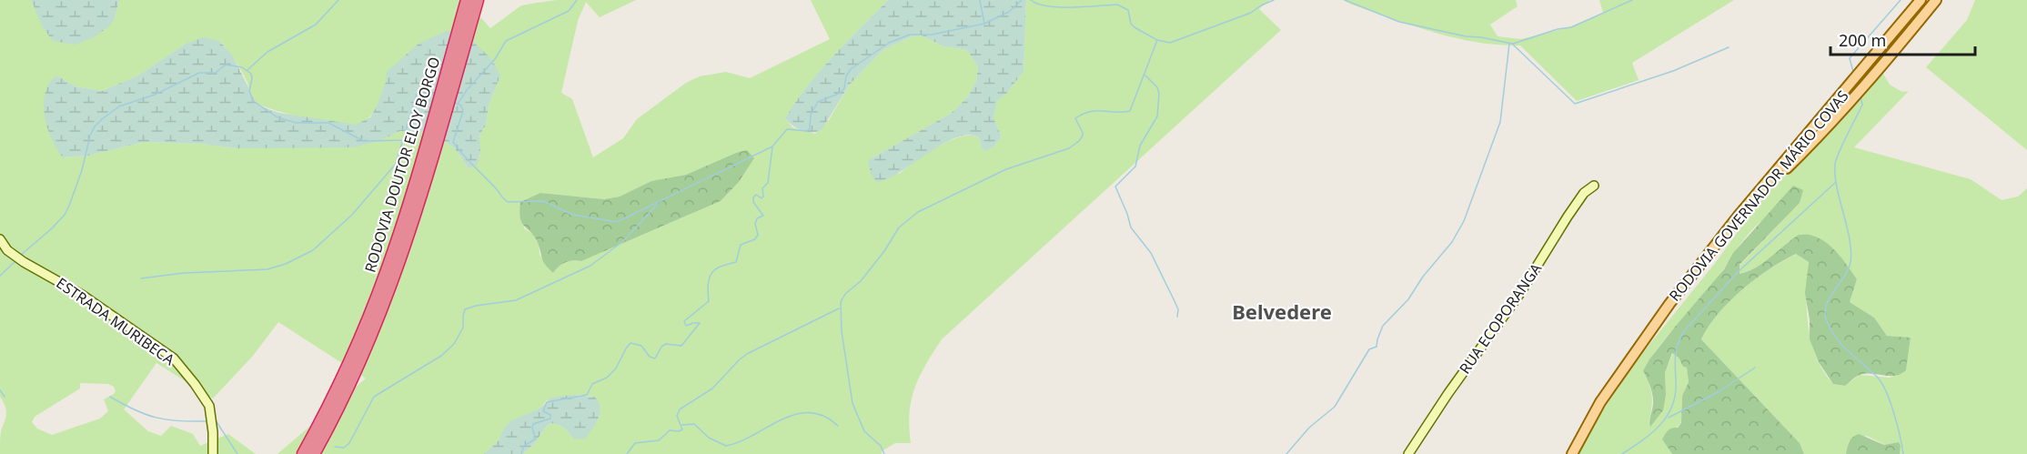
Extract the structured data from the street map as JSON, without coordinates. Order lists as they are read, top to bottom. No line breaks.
{"streets":{"highway":["RODOVIA DOUTOR ELOY BORGO"],"main road":["RODOVIA GOVERNADOR MÁRIO COVAS"],"street":["RUA ECOPORANGA","ESTRADA MURIBECA"]},"districts":["Belvedere"],"scale_bar":"200 m"}
